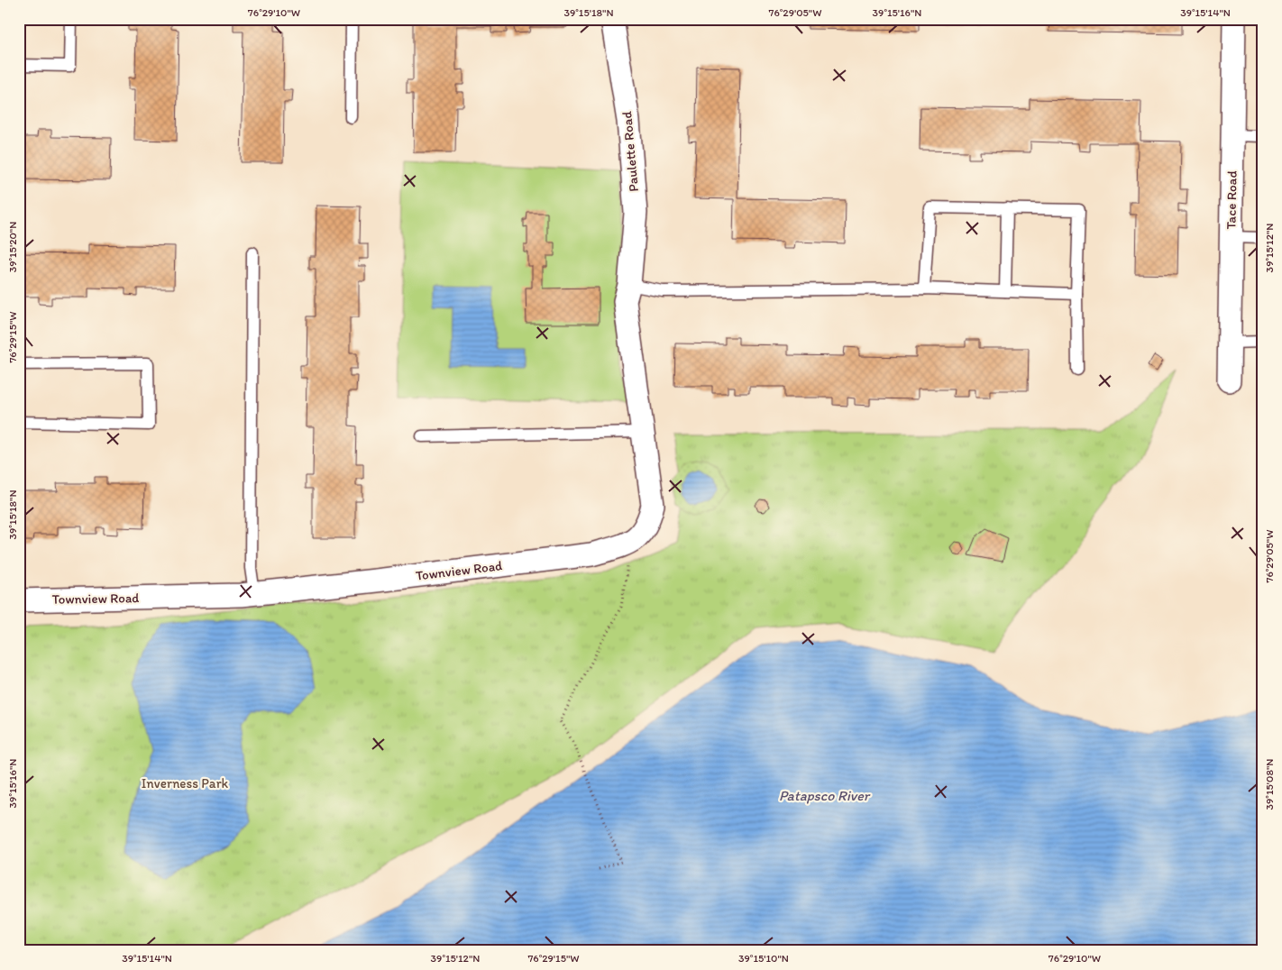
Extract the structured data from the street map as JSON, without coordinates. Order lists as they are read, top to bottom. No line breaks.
{"streets":{"street":["Paulette Road","Tace Road","Townview Road"]},"crossings":[["Paulette Road","Townview Road"]],"water":["Patapsco River"],"parks":["Inverness Park"],"coordinates":["76°29'10\"W","39°15'18\"N","76°29'05\"W","39°15'16\"N","39°15'14\"N","39°15'20\"N","39°15'12\"N","76°29'15\"W","39°15'08\"N","39°15'10\"N"]}
